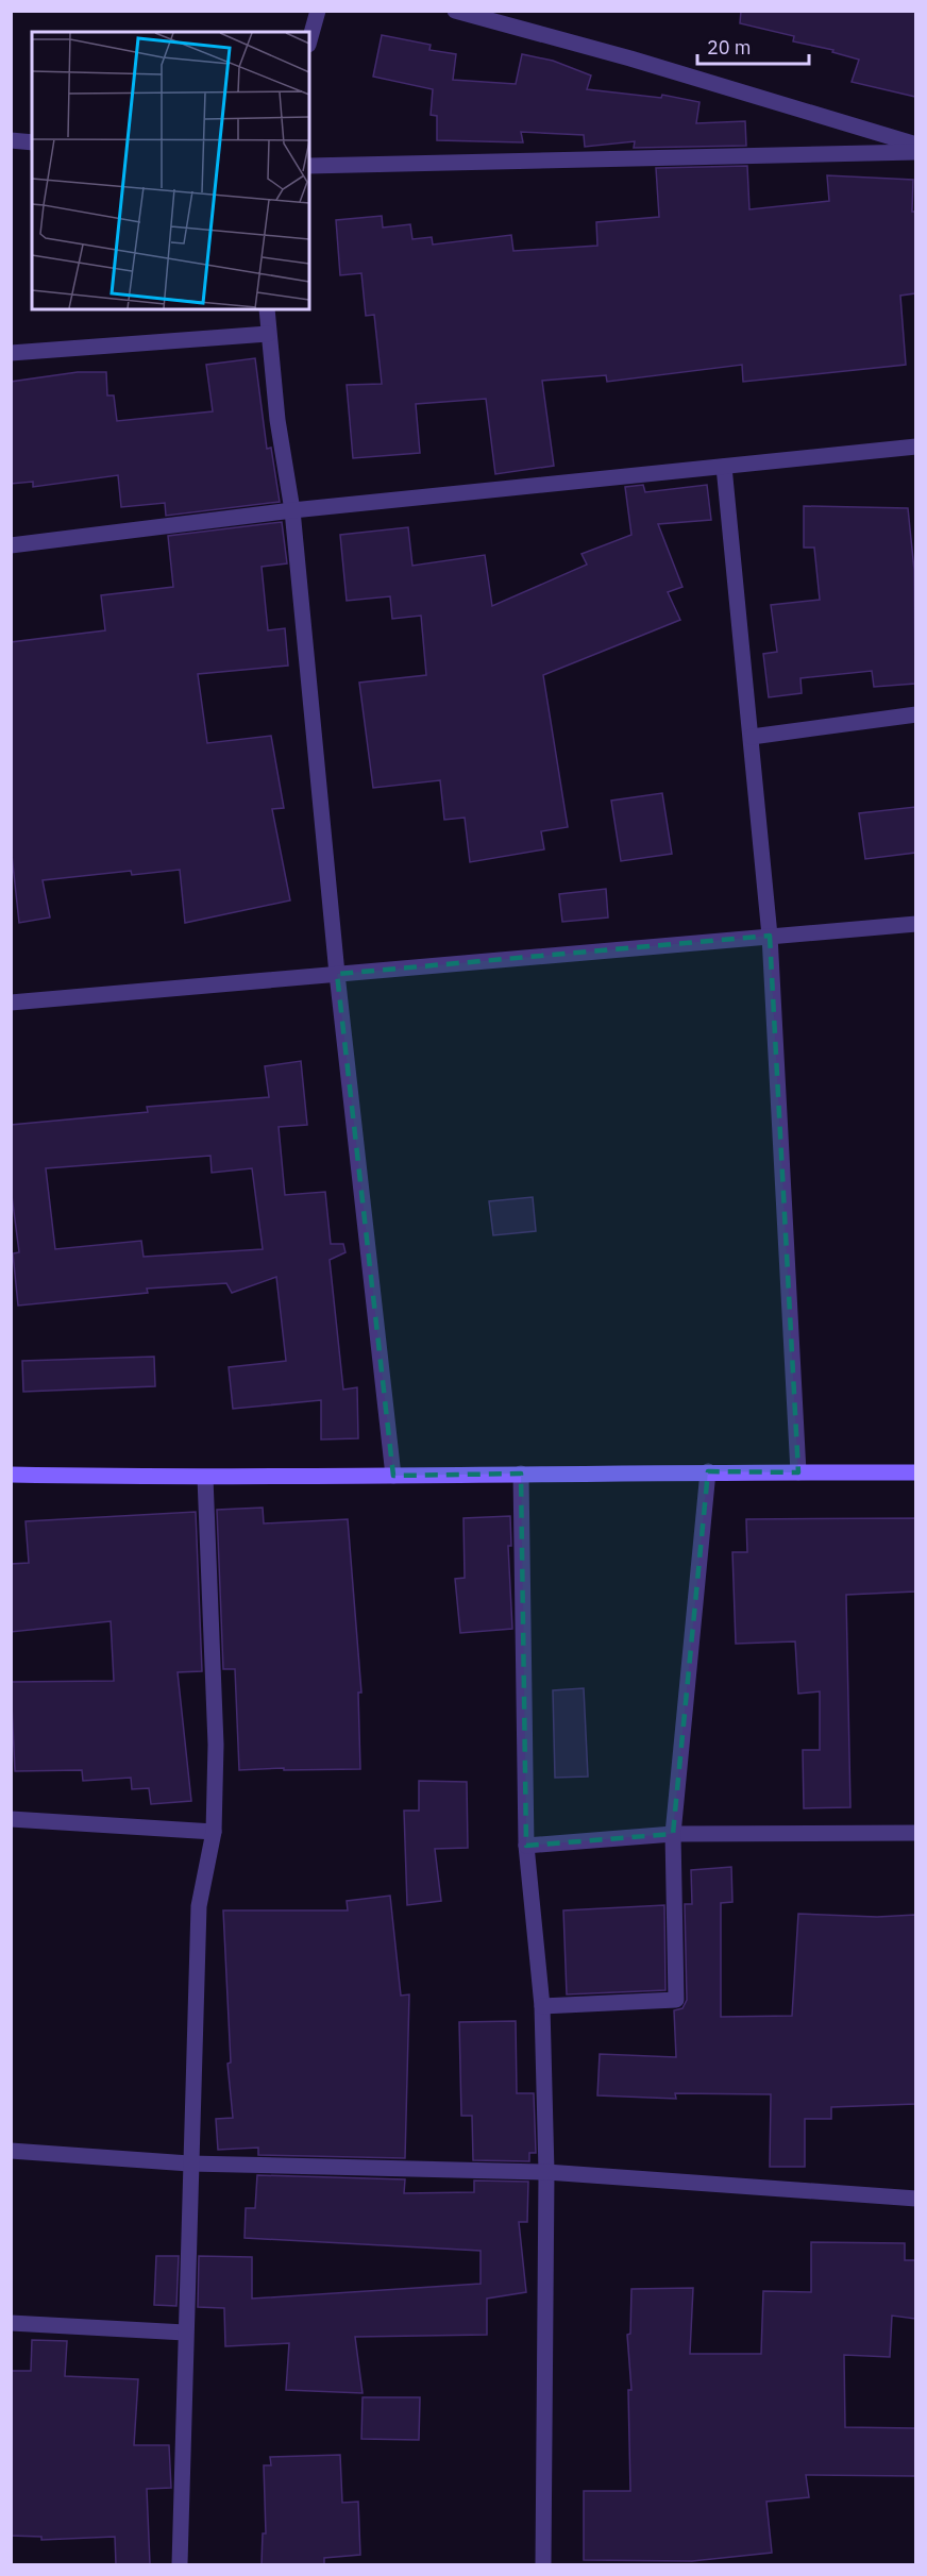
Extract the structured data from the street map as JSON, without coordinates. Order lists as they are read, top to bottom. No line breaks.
{"scale_bar":"20 m"}
